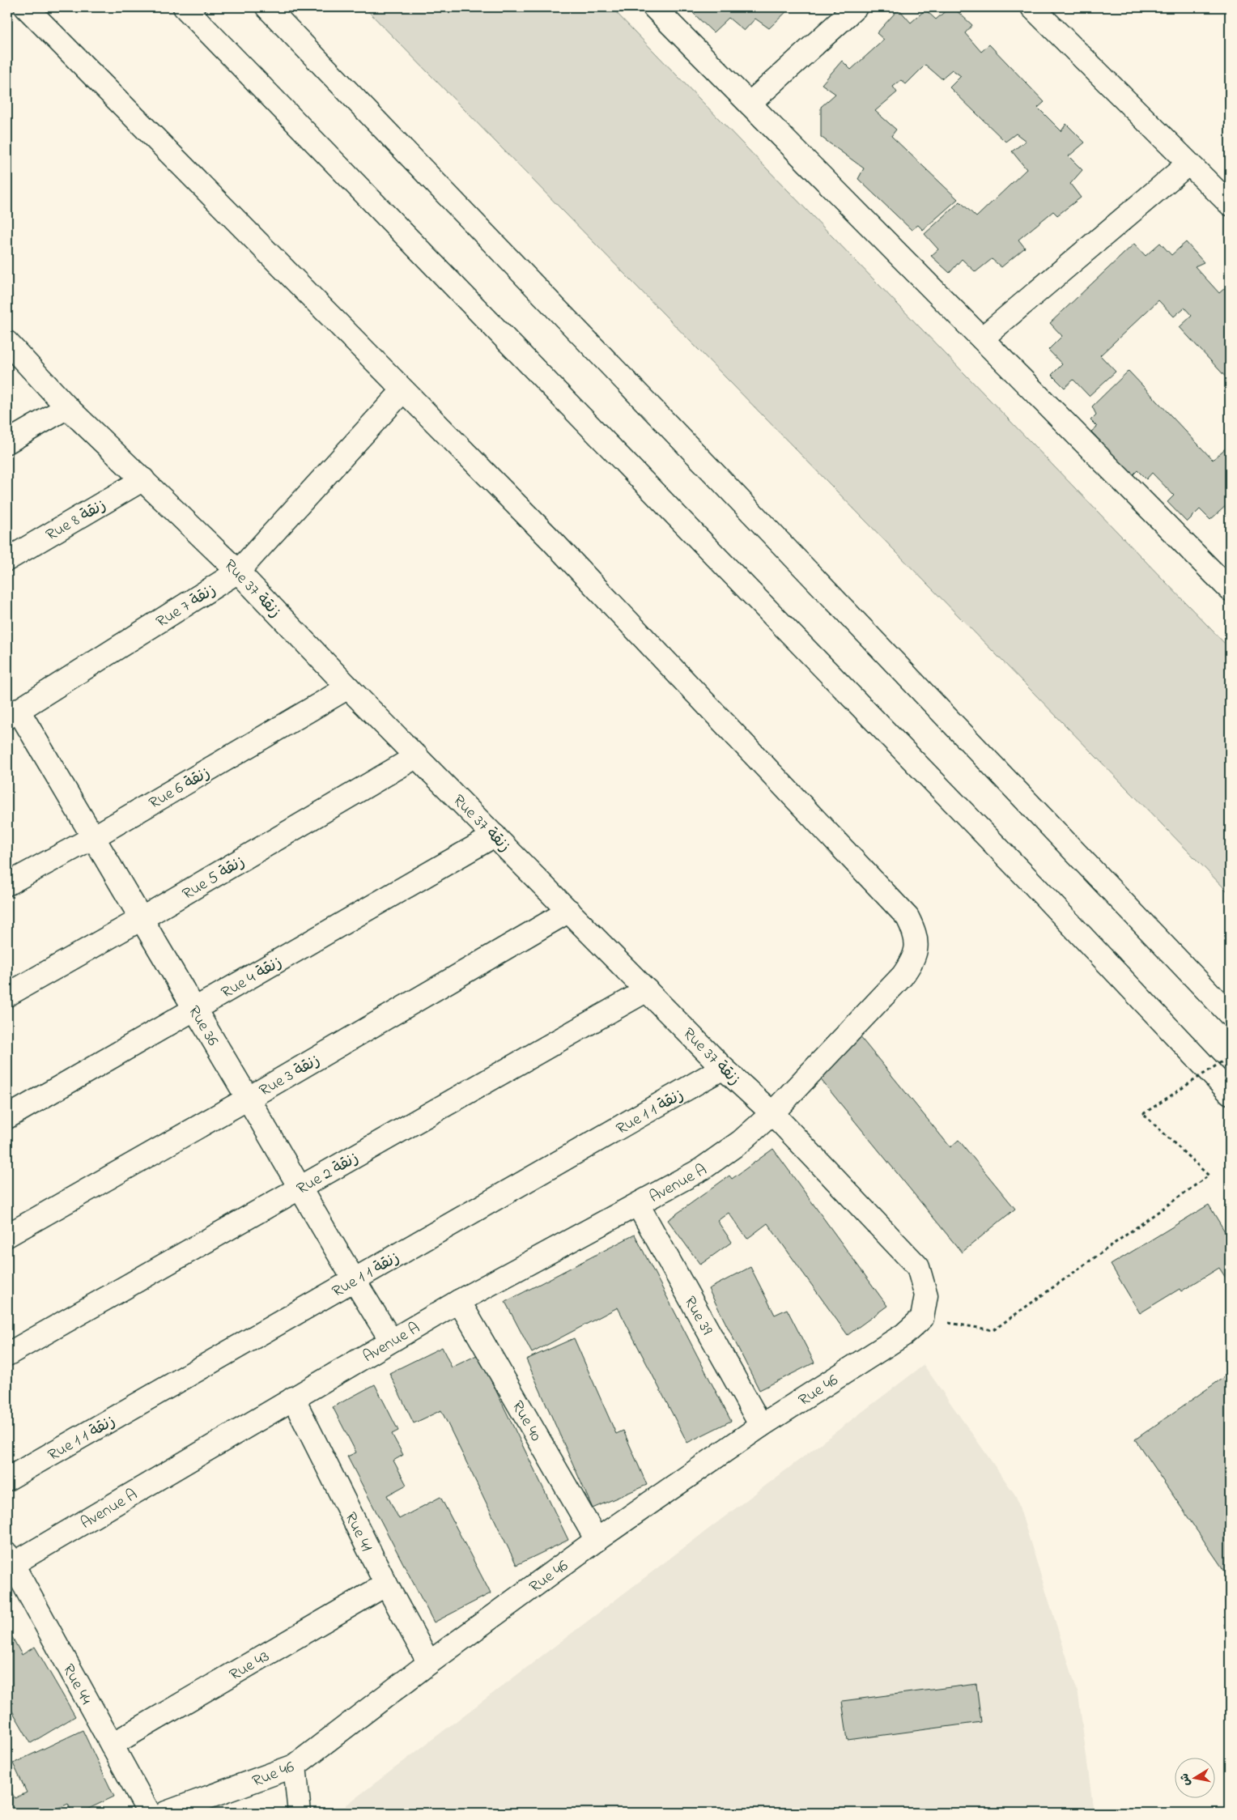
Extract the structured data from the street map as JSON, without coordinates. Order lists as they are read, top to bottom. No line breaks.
{"streets":{"main road":["Rue 8 زنقة","Rue 37 زنقة","Rue 7 زنقة","Rue 6 زنقة","Rue 5 زنقة","Rue 4 زنقة","Rue 36","Rue 3 زنقة","Rue 1 زنقة 1","Rue 2 زنقة","Avenue A","Rue 39","Rue 46","Rue 40","Rue 41","Rue 43","Rue 44"]},"crossings":[["Rue 8 زنقة","Rue 37 زنقة"],["Rue 37 زنقة","Rue 7 زنقة"],["Rue 37 زنقة","Rue 6 زنقة"],["Rue 37 زنقة","Rue 5 زنقة"],["Rue 37 زنقة","Rue 4 زنقة"],["Rue 37 زنقة","Rue 3 زنقة"],["Rue 37 زنقة","Rue 1 زنقة 1"],["Rue 37 زنقة","Rue 2 زنقة"],["Rue 37 زنقة","Avenue A"],["Rue 37 زنقة","Rue 46"],["Rue 7 زنقة","Rue 36"],["Rue 7 زنقة","Avenue A"],["Rue 6 زنقة","Rue 36"],["Rue 5 زنقة","Rue 36"],["Rue 4 زنقة","Rue 36"],["Rue 36","Rue 3 زنقة"],["Rue 36","Rue 1 زنقة 1"],["Rue 36","Rue 2 زنقة"],["Rue 36","Avenue A"],["Avenue A","Rue 39"],["Avenue A","Rue 40"],["Avenue A","Rue 41"],["Avenue A","Rue 44"],["Rue 39","Rue 46"],["Rue 46","Rue 40"],["Rue 46","Rue 41"],["Rue 41","Rue 43"],["Rue 43","Rue 44"]],"north":"left"}
